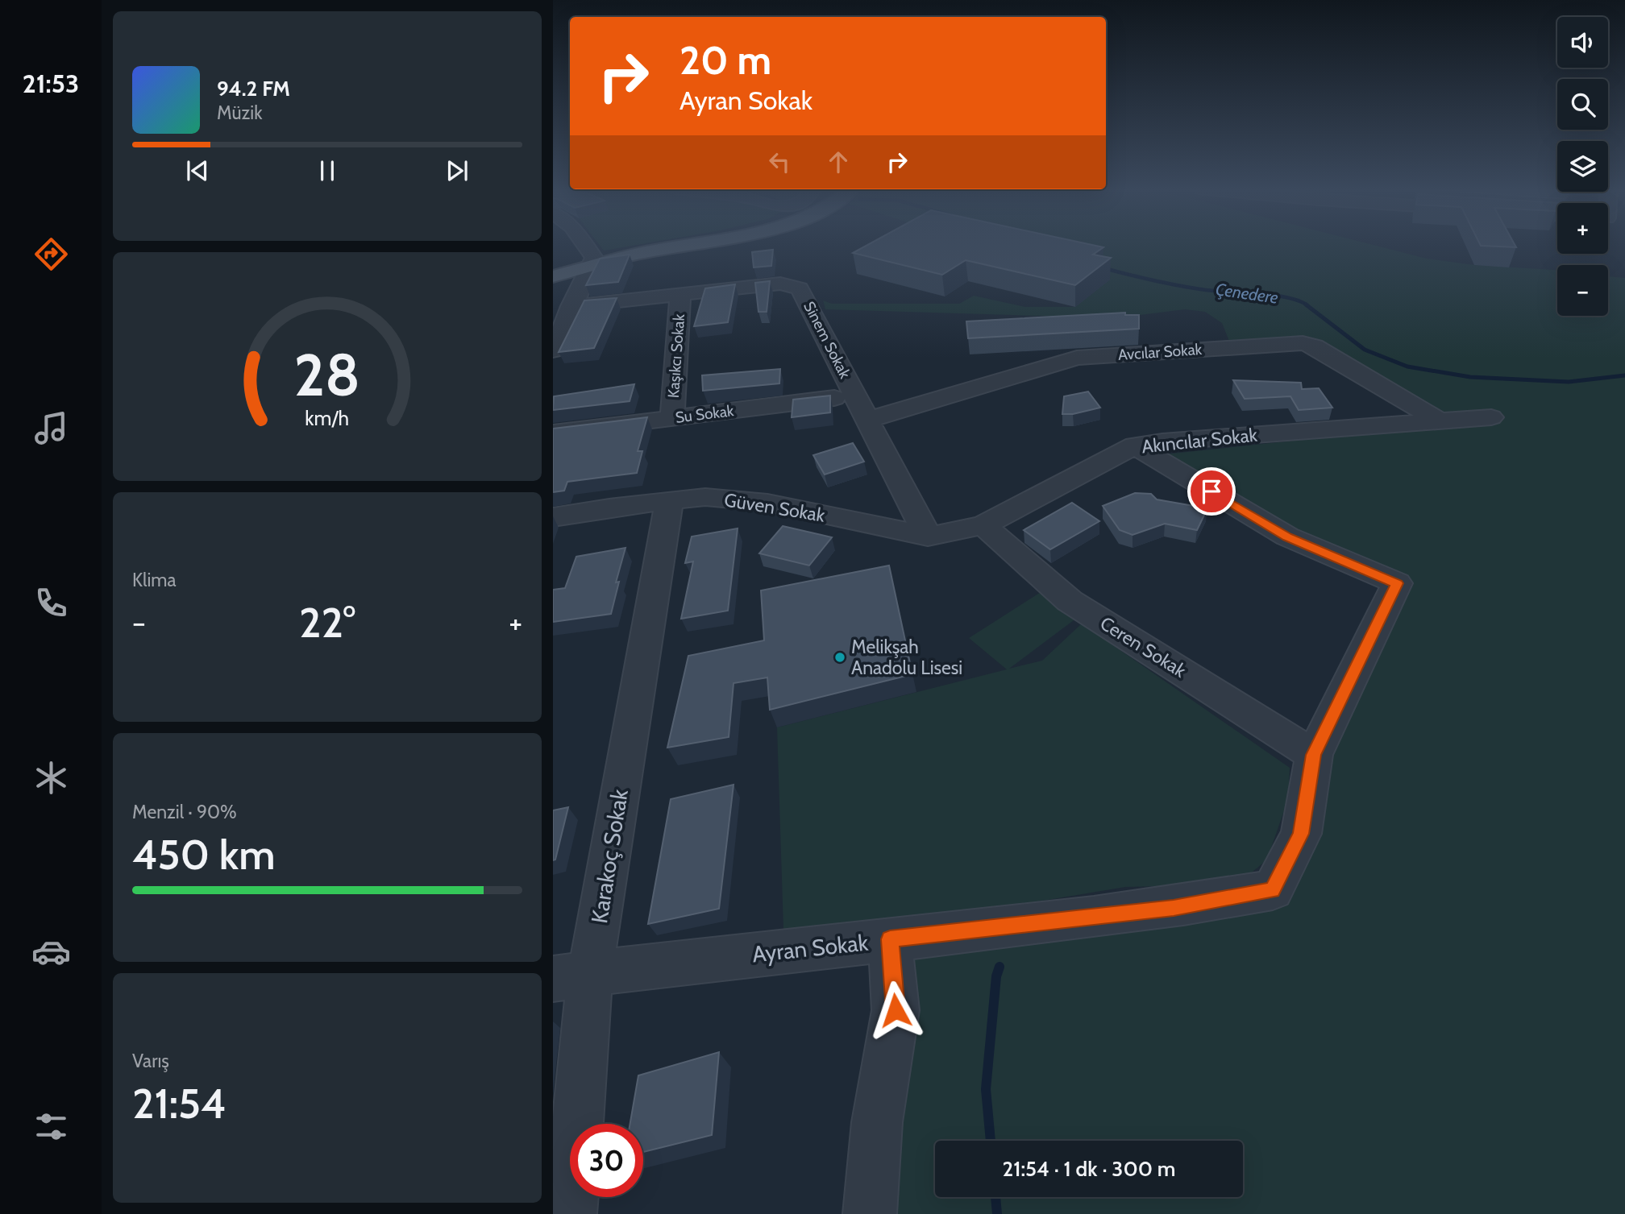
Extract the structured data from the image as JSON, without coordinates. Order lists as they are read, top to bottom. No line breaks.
{"streets":{"street":["Sinem Sokak","Avcılar Sokak","Kaşıkcı Sokak","Su Sokak","Akıncılar Sokak","Güven Sokak","Ceren Sokak","Karakoç Sokak","Ayran Sokak"]},"crossings":[["Sinem Sokak","Avcılar Sokak"],["Sinem Sokak","Kaşıkcı Sokak"],["Sinem Sokak","Su Sokak"],["Sinem Sokak","Akıncılar Sokak"],["Sinem Sokak","Güven Sokak"],["Avcılar Sokak","Akıncılar Sokak"],["Kaşıkcı Sokak","Su Sokak"],["Akıncılar Sokak","Güven Sokak"],["Akıncılar Sokak","Ceren Sokak"],["Akıncılar Sokak","Ayran Sokak"],["Güven Sokak","Karakoç Sokak"],["Ceren Sokak","Ayran Sokak"],["Karakoç Sokak","Ayran Sokak"]],"water":["Çenedere"],"places":["Melikşah Anadolu Lisesi"],"page":{"tabs":"21:53","map_buttons":["+","−"],"turn":["20 m","Ayran Sokak"],"song":["94.2 FM","Müzik"],"tile":["Klima",["Menzil · 90%","450 km"],["Varış","21:54"]],"heat":["−","22°","+"],"limit":"30","trip":"21:54 · 1 dk · 300 m","gauge":["28","km/h"]}}
